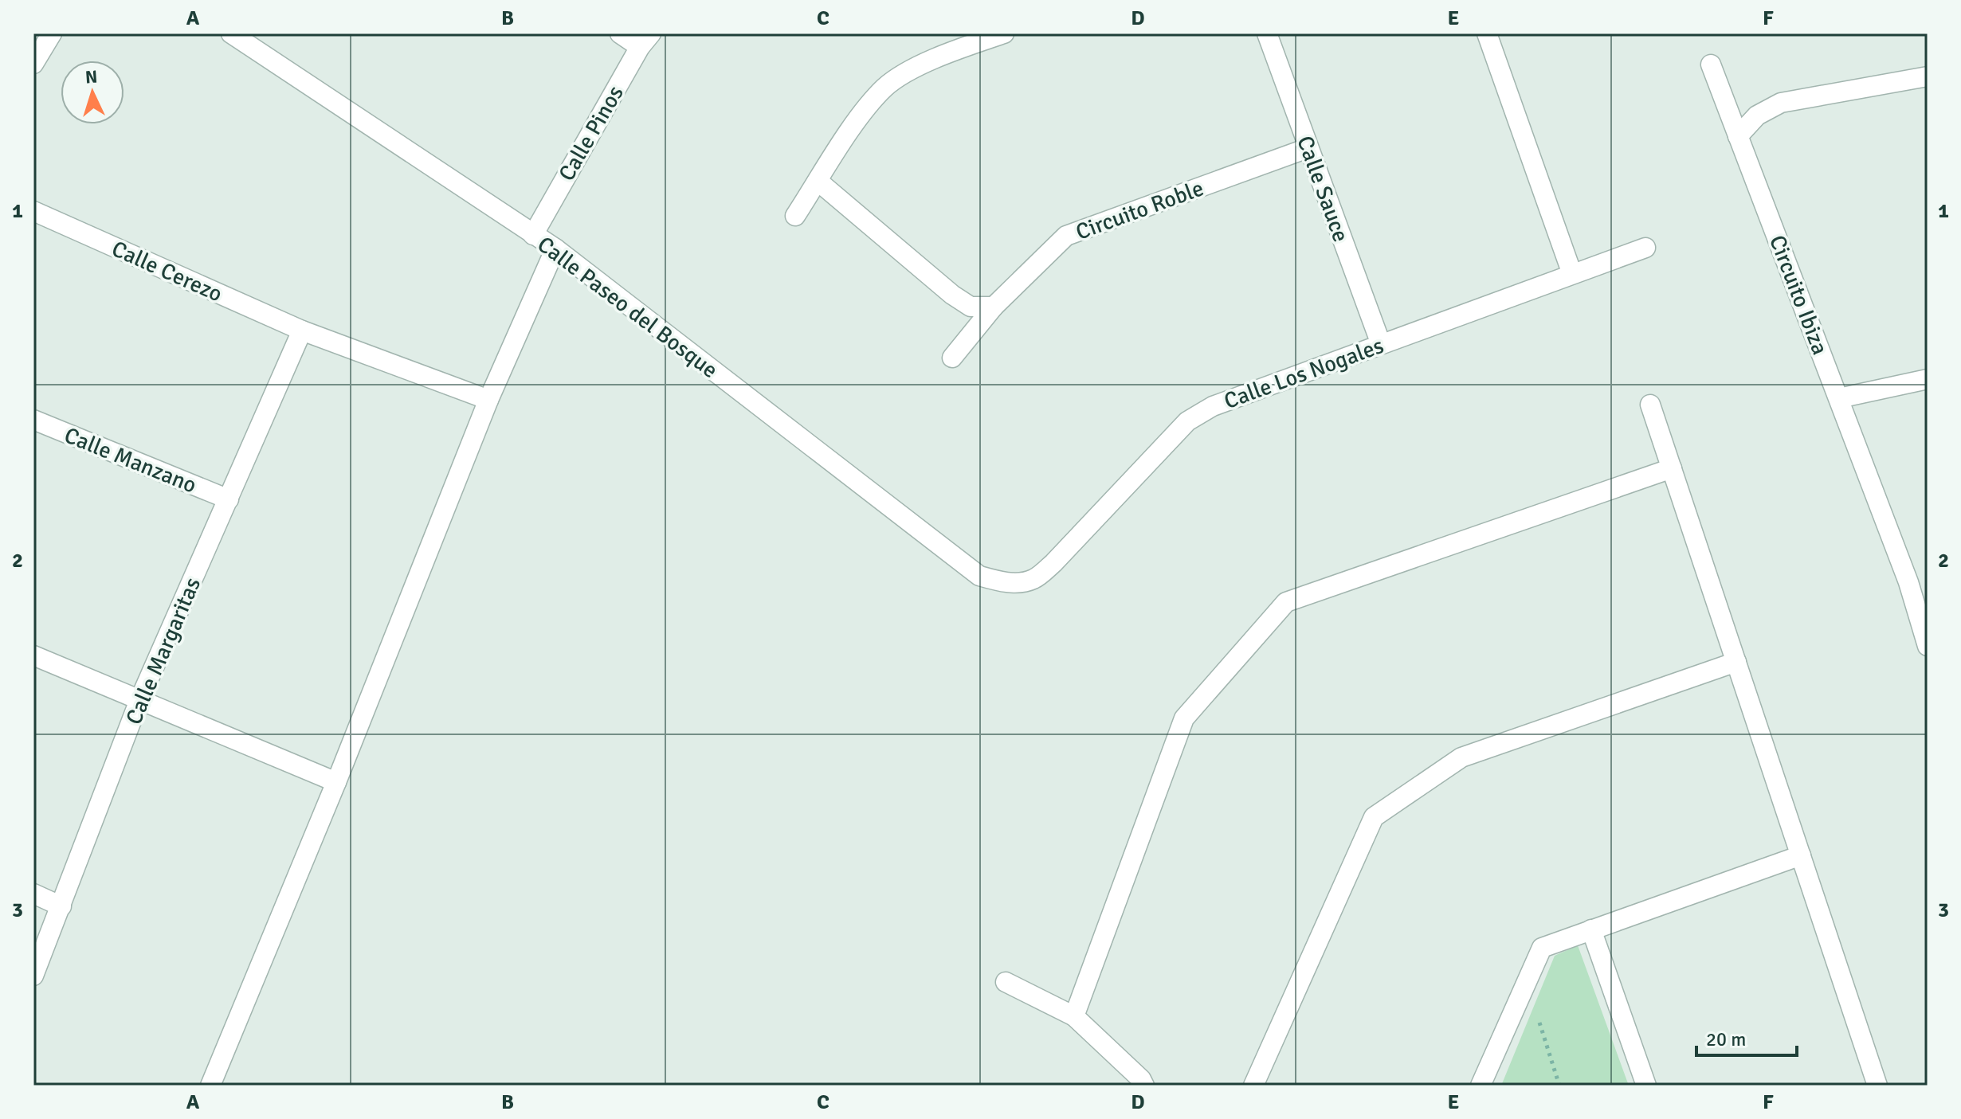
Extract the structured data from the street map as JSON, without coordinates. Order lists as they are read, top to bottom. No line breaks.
{"streets":{"street":["Calle Pinos","Calle Sauce","Circuito Roble","Calle Cerezo","Circuito Ibiza","Calle Paseo del Bosque","Calle Los Nogales","Calle Manzano","Calle Margaritas"]},"crossings":[["Calle Pinos","Calle Paseo del Bosque"],["Calle Sauce","Circuito Roble"],["Calle Sauce","Calle Los Nogales"],["Calle Cerezo","Calle Margaritas"],["Calle Paseo del Bosque","Calle Los Nogales"],["Calle Manzano","Calle Margaritas"]],"scale_bar":"20 m","north":"top","grid":{"columns":["A","B","C","D","E","F"],"rows":["1","2","3"]}}
